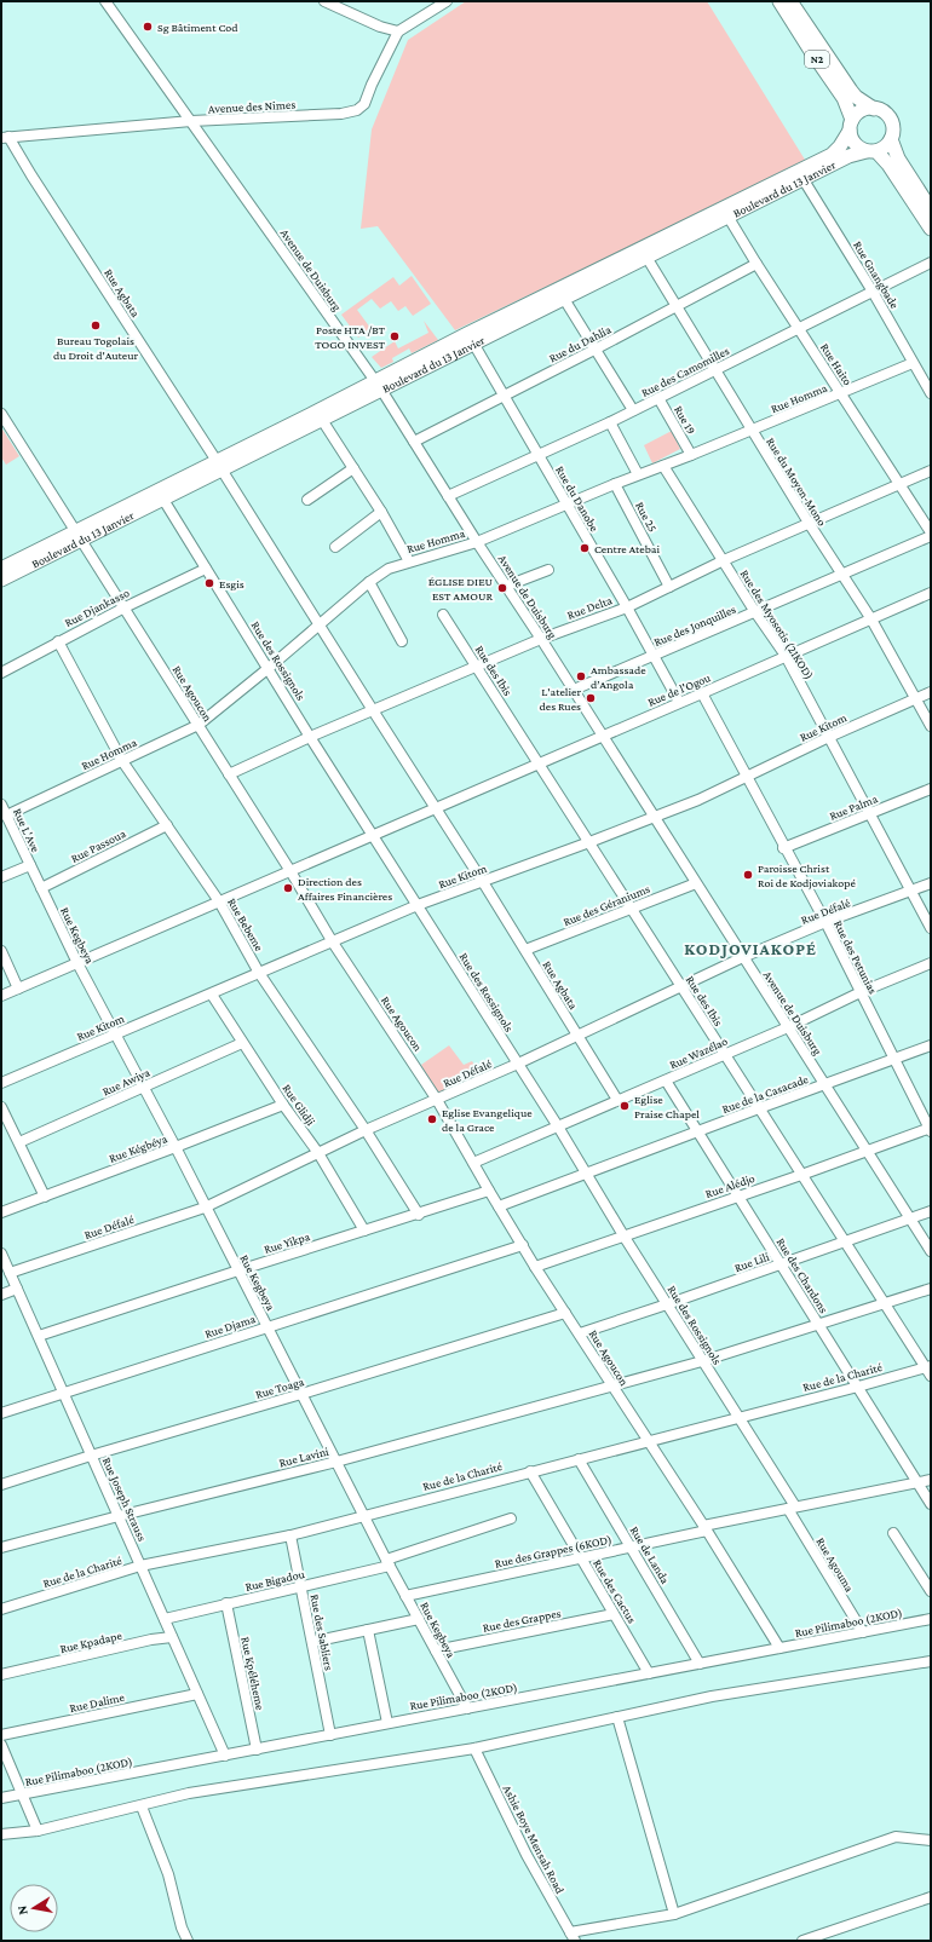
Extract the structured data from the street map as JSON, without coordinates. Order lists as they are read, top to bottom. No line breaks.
{"streets":{"highway":["N2","Boulevard du 13 Janvier"],"street":["Avenue des Nimes","Avenue de Duisburg","Rue Gnangbade","Rue Agbata","Rue du Dahlia","Rue Haito","Rue des Camomilles","Rue Homma","Rue 19","Rue du Moyen-Mono","Rue du Danobe","Rue 25","Rue Djankasso","Rue Delta","Rue des Myosotis (21KOD)","Rue des Jonquilles","Rue des Rossignols","Rue des Ibis","Rue de l'Ogou","Rue Agoucon","Rue Kitom","Rue Palma","Rue L'Ave","Rue Passoua","Rue des Géraniums","Rue Défalé","Rue Bebeme","Rue Kegbeya","Rue des Petunias","Rue Wazélao","Rue Awiya","Rue de la Casacade","Rue Glidji","Rue Kégbéya","Rue Alédjo","Rue Yikpa","Rue Lili","Rue des Chardons","Rue Djama","Rue de la Charité","Rue Toaga","Rue Lavini","Rue Joseph Strauss","Rue des Grappes (6KOD)","Rue de Landa","Rue Agouma","Rue Bigadou","Rue des Cactus","Rue des Grappes","Rue Pilimaboo (2KOD)","Rue des Sabliers","Rue Kpadape","Rue Kpéléheme","Rue Dalime","Ashie Boye Mensah Road"]},"crossings":[["N2","Boulevard du 13 Janvier"],["Avenue des Nimes","Avenue de Duisburg"],["Avenue des Nimes","Rue Agbata"],["Boulevard du 13 Janvier","Avenue de Duisburg"],["Boulevard du 13 Janvier","Rue Gnangbade"],["Boulevard du 13 Janvier","Rue Agbata"],["Boulevard du 13 Janvier","Rue Haito"],["Boulevard du 13 Janvier","Rue du Moyen-Mono"],["Boulevard du 13 Janvier","Rue du Danobe"],["Boulevard du 13 Janvier","Rue des Rossignols"],["Boulevard du 13 Janvier","Rue Agoucon"],["Avenue de Duisburg","Rue du Dahlia"],["Avenue de Duisburg","Rue des Camomilles"],["Avenue de Duisburg","Rue Homma"],["Avenue de Duisburg","Rue Delta"],["Avenue de Duisburg","Rue des Jonquilles"],["Avenue de Duisburg","Rue de l'Ogou"],["Avenue de Duisburg","Rue Kitom"],["Avenue de Duisburg","Rue des Géraniums"],["Avenue de Duisburg","Rue Défalé"],["Avenue de Duisburg","Rue Wazélao"],["Avenue de Duisburg","Rue de la Casacade"],["Avenue de Duisburg","Rue Alédjo"],["Avenue de Duisburg","Rue Lili"],["Rue Gnangbade","Rue des Camomilles"],["Rue Gnangbade","Rue Homma"],["Rue Agbata","Rue Homma"],["Rue Agbata","Rue Delta"],["Rue Agbata","Rue de l'Ogou"],["Rue Agbata","Rue Kitom"],["Rue Agbata","Rue des Géraniums"],["Rue Agbata","Rue Défalé"],["Rue Agbata","Rue Wazélao"],["Rue du Dahlia","Rue Haito"],["Rue du Dahlia","Rue du Moyen-Mono"],["Rue du Dahlia","Rue du Danobe"],["Rue Haito","Rue des Camomilles"],["Rue Haito","Rue Homma"],["Rue Haito","Rue Delta"],["Rue Haito","Rue des Jonquilles"],["Rue des Camomilles","Rue 19"],["Rue des Camomilles","Rue du Moyen-Mono"],["Rue des Camomilles","Rue du Danobe"],["Rue Homma","Rue 19"],["Rue Homma","Rue du Moyen-Mono"],["Rue Homma","Rue du Danobe"],["Rue Homma","Rue 25"],["Rue Homma","Rue des Myosotis (21KOD)"],["Rue Homma","Rue des Rossignols"],["Rue Homma","Rue Agoucon"],["Rue Homma","Rue L'Ave"],["Rue Homma","Rue Bebeme"],["Rue du Moyen-Mono","Rue Delta"],["Rue du Moyen-Mono","Rue des Jonquilles"],["Rue du Moyen-Mono","Rue de l'Ogou"],["Rue du Moyen-Mono","Rue Kitom"],["Rue du Danobe","Rue Delta"],["Rue du Danobe","Rue des Jonquilles"],["Rue du Danobe","Rue de l'Ogou"],["Rue 25","Rue Delta"],["Rue Djankasso","Rue des Rossignols"],["Rue Djankasso","Rue Agoucon"],["Rue Djankasso","Rue Bebeme"],["Rue Delta","Rue des Myosotis (21KOD)"],["Rue Delta","Rue des Rossignols"],["Rue Delta","Rue des Ibis"],["Rue Delta","Rue Agoucon"],["Rue des Myosotis (21KOD)","Rue des Jonquilles"],["Rue des Myosotis (21KOD)","Rue de l'Ogou"],["Rue des Myosotis (21KOD)","Rue Kitom"],["Rue des Myosotis (21KOD)","Rue Palma"],["Rue des Myosotis (21KOD)","Rue Défalé"],["Rue des Rossignols","Rue Kitom"],["Rue des Rossignols","Rue Défalé"],["Rue des Rossignols","Rue Wazélao"],["Rue des Rossignols","Rue de la Casacade"],["Rue des Rossignols","Rue Alédjo"],["Rue des Rossignols","Rue Lili"],["Rue des Rossignols","Rue de la Charité"],["Rue des Rossignols","Rue Lavini"],["Rue des Rossignols","Rue des Grappes (6KOD)"],["Rue des Rossignols","Rue Agouma"],["Rue des Ibis","Rue de l'Ogou"],["Rue des Ibis","Rue Kitom"],["Rue des Ibis","Rue des Géraniums"],["Rue des Ibis","Rue Défalé"],["Rue des Ibis","Rue Wazélao"],["Rue des Ibis","Rue de la Casacade"],["Rue des Ibis","Rue Alédjo"],["Rue des Ibis","Rue Lili"],["Rue des Ibis","Rue de la Charité"],["Rue des Ibis","Rue Lavini"],["Rue de l'Ogou","Rue des Petunias"],["Rue Agoucon","Rue Kitom"],["Rue Agoucon","Rue Défalé"],["Rue Agoucon","Rue Wazélao"],["Rue Agoucon","Rue de la Casacade"],["Rue Agoucon","Rue Alédjo"],["Rue Agoucon","Rue Yikpa"],["Rue Agoucon","Rue Lili"],["Rue Agoucon","Rue Djama"],["Rue Agoucon","Rue de la Charité"],["Rue Agoucon","Rue Toaga"],["Rue Agoucon","Rue Lavini"],["Rue Agoucon","Rue des Grappes (6KOD)"],["Rue Agoucon","Rue Pilimaboo (2KOD)"],["Rue Kitom","Rue Bebeme"],["Rue Kitom","Rue Kegbeya"],["Rue Kitom","Rue des Petunias"],["Rue Kitom","Rue Glidji"],["Rue Palma","Rue des Petunias"],["Rue L'Ave","Rue Kegbeya"],["Rue Passoua","Rue Bebeme"],["Rue Passoua","Rue Kegbeya"],["Rue Défalé","Rue Bebeme"],["Rue Défalé","Rue Kegbeya"],["Rue Défalé","Rue des Petunias"],["Rue Défalé","Rue Glidji"],["Rue Défalé","Rue Joseph Strauss"],["Rue Bebeme","Rue Yikpa"],["Rue Kegbeya","Rue Awiya"],["Rue Kegbeya","Rue Kégbéya"],["Rue Kegbeya","Rue Yikpa"],["Rue Kegbeya","Rue Djama"],["Rue Kegbeya","Rue de la Charité"],["Rue Kegbeya","Rue Toaga"],["Rue Kegbeya","Rue Lavini"],["Rue Kegbeya","Rue des Grappes (6KOD)"],["Rue Kegbeya","Rue Bigadou"],["Rue Kegbeya","Rue des Grappes"],["Rue Kegbeya","Rue Pilimaboo (2KOD)"],["Rue des Petunias","Rue Wazélao"],["Rue des Petunias","Rue de la Casacade"],["Rue des Petunias","Rue Alédjo"],["Rue Wazélao","Rue des Chardons"],["Rue Awiya","Rue Glidji"],["Rue de la Casacade","Rue des Chardons"],["Rue Glidji","Rue Kégbéya"],["Rue Glidji","Rue Yikpa"],["Rue Alédjo","Rue des Chardons"],["Rue Yikpa","Rue Joseph Strauss"],["Rue Lili","Rue des Chardons"],["Rue des Chardons","Rue de la Charité"],["Rue des Chardons","Rue Lavini"],["Rue des Chardons","Rue des Grappes (6KOD)"],["Rue Djama","Rue Joseph Strauss"],["Rue de la Charité","Rue Joseph Strauss"],["Rue de la Charité","Rue de Landa"],["Rue de la Charité","Rue des Cactus"],["Rue de la Charité","Rue des Sabliers"],["Rue Toaga","Rue Joseph Strauss"],["Rue Lavini","Rue Joseph Strauss"],["Rue Joseph Strauss","Rue Bigadou"],["Rue Joseph Strauss","Rue Pilimaboo (2KOD)"],["Rue Joseph Strauss","Rue Kpadape"],["Rue Joseph Strauss","Rue Dalime"],["Rue des Grappes (6KOD)","Rue de Landa"],["Rue des Grappes (6KOD)","Rue Agouma"],["Rue des Grappes (6KOD)","Rue des Cactus"],["Rue de Landa","Rue Pilimaboo (2KOD)"],["Rue Agouma","Rue Pilimaboo (2KOD)"],["Rue Bigadou","Rue des Sabliers"],["Rue Bigadou","Rue Kpéléheme"],["Rue des Cactus","Rue des Grappes"],["Rue des Cactus","Rue Pilimaboo (2KOD)"],["Rue Pilimaboo (2KOD)","Rue des Sabliers"],["Rue Pilimaboo (2KOD)","Rue Kpéléheme"]],"districts":["KODJOVIAKOPÉ"],"places":["Sg Bâtiment Cod","Bureau Togolais du Droit d'Auteur","Poste HTA /BT TOGO INVEST","Centre Atebai","Esgis","ÉGLISE DIEU EST AMOUR","Ambassade d’Angola","L'atelier des Rues","Paroisse Christ Roi de Kodjoviakopé","Direction des Affaires Financières","Eglise Praise Chapel","Eglise Evangelique de la Grace"],"north":"left"}
